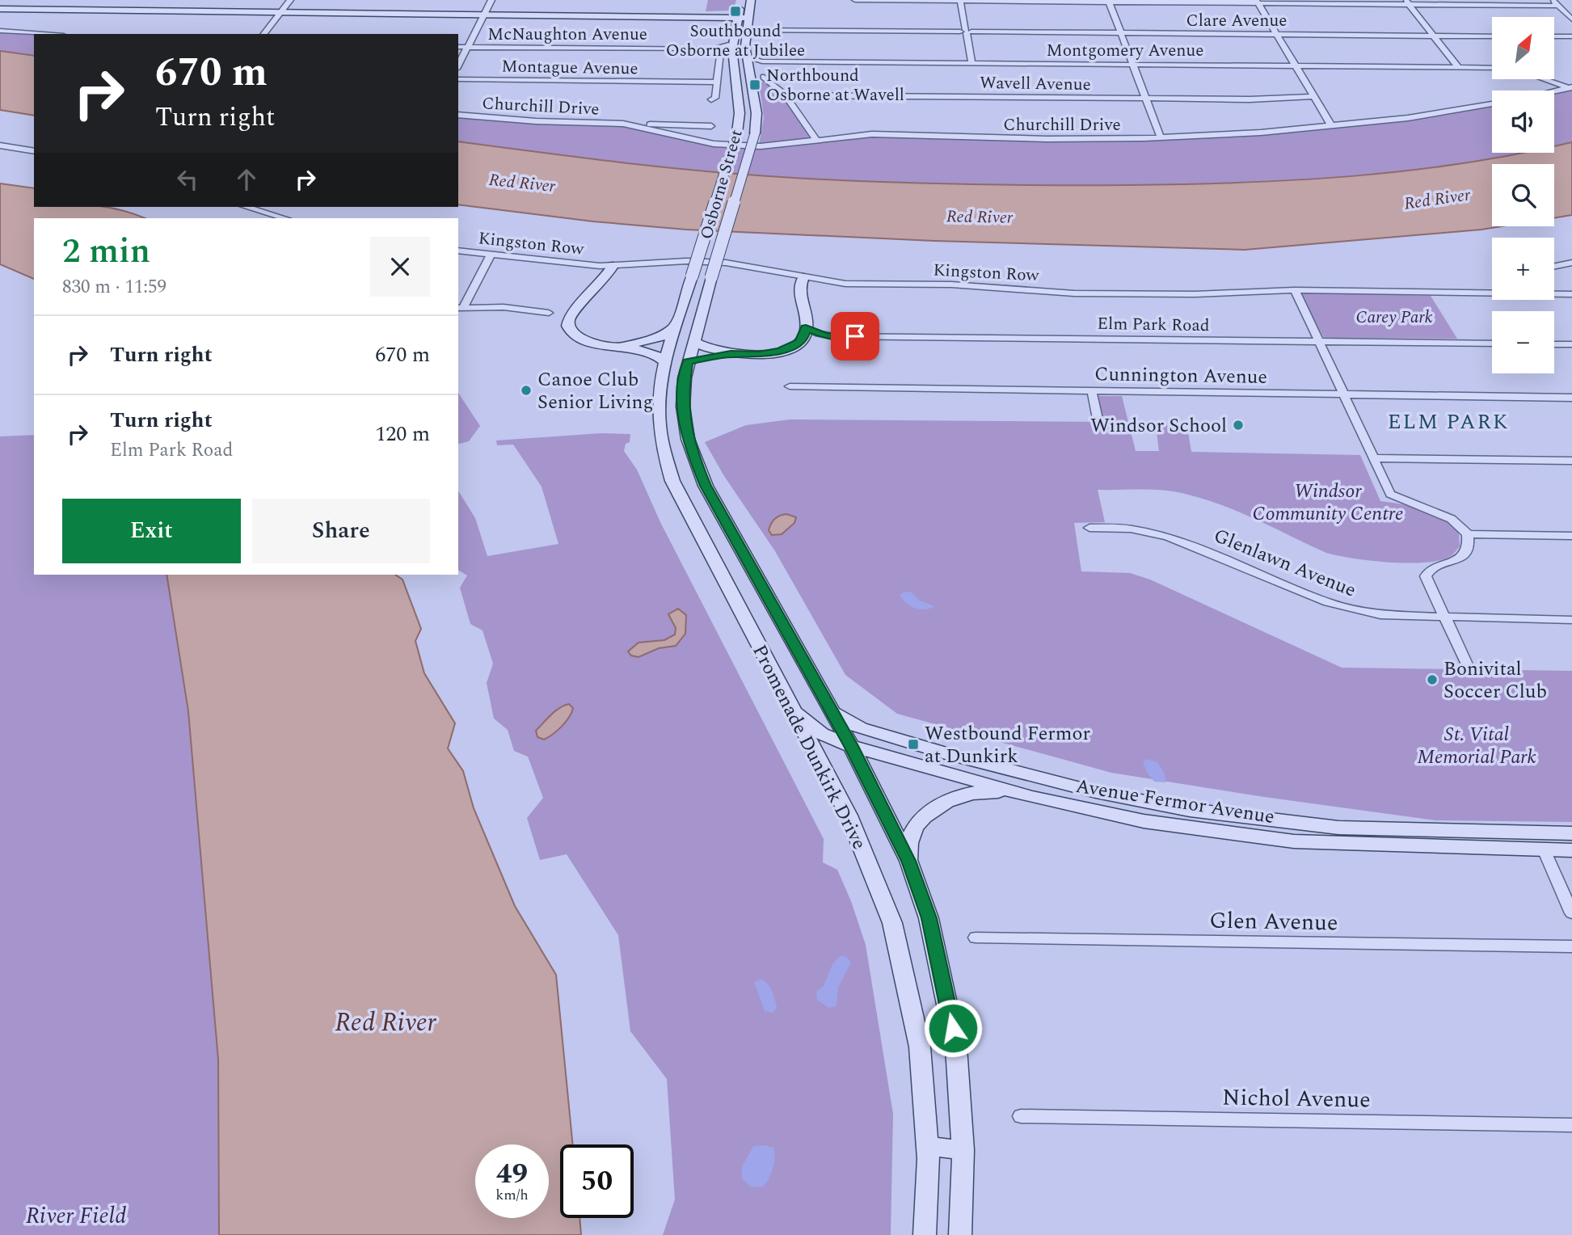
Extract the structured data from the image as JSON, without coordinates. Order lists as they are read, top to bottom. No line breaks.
{"streets":{"main road":["Osborne Street","Promenade Dunkirk Drive","Avenue Fermor Avenue"],"street":["Clare Avenue","McNaughton Avenue","Montgomery Avenue","Montague Avenue","Wavell Avenue","Churchill Drive","Kingston Row","Elm Park Road","Cunnington Avenue","Glenlawn Avenue","Glen Avenue","Nichol Avenue"]},"crossings":[["Clare Avenue","Osborne Street"],["Montgomery Avenue","Osborne Street"],["Osborne Street","Promenade Dunkirk Drive"],["Promenade Dunkirk Drive","Avenue Fermor Avenue"]],"districts":["ELM PARK"],"water":["Red River"],"parks":["Carey Park","Windsor Community Centre","St. Vital Memorial Park","River Field"],"places":{"transit":["Southbound Osborne at Jubilee","Northbound Osborne at Wavell","Westbound Fermor at Dunkirk"],"other":["Canoe Club Senior Living","Windsor School","Bonivital Soccer Club"]},"north":"top right","page":{"map_buttons":["+","−"],"turn":["670 m","Turn right"],"heading":["2 min","830 m · 11:59"],"list":[{"name":"Turn right","value":"670 m"},{"name":"Turn right","note":"Elm Park Road","value":"120 m"}],"buttons":["Exit","Share"],"speed":"49 km/h","limit":"50"}}
